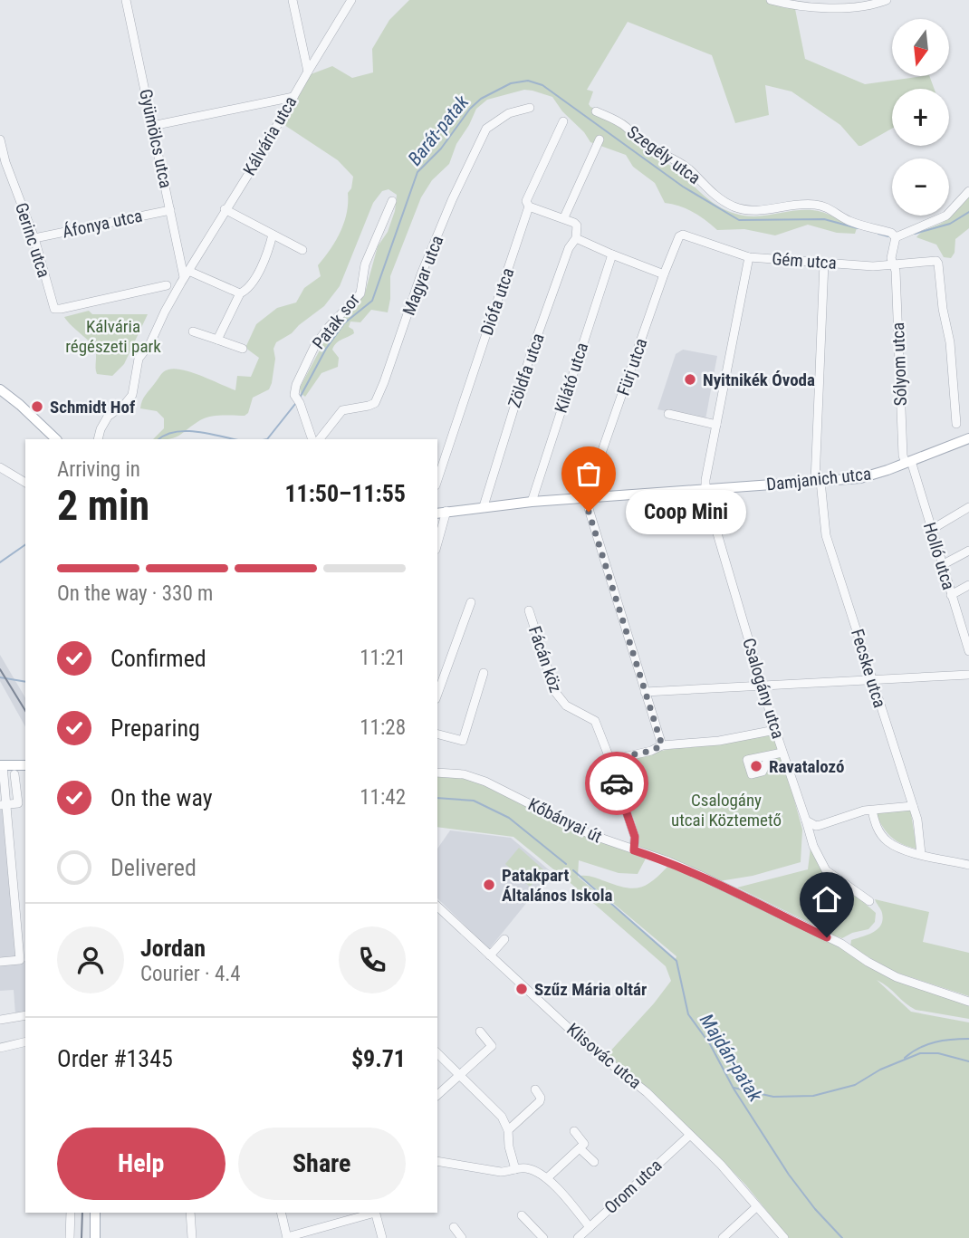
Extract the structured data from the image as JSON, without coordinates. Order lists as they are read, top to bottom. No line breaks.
{"streets":{"main road":["Damjanich utca"],"street":["Kálvária utca","Gyümölcs utca","Szegély utca","Áfonya utca","Gerinc utca","Gém utca","Magyar utca","Diófa utca","Patak sor","Sólyom utca","Fürj utca","Zöldfa utca","Kilátó utca","Holló utca","Fácán köz","Fecske utca","Csalogány utca","Kőbányai út","Klisovác utca","Orom utca"]},"crossings":[["Kálvária utca","Gyümölcs utca"],["Gyümölcs utca","Áfonya utca"],["Szegély utca","Sólyom utca"],["Áfonya utca","Gerinc utca"],["Gém utca","Sólyom utca"],["Gém utca","Fürj utca"],["Gém utca","Fecske utca"],["Sólyom utca","Damjanich utca"],["Sólyom utca","Holló utca"],["Fürj utca","Damjanich utca"],["Zöldfa utca","Damjanich utca"],["Kilátó utca","Damjanich utca"],["Damjanich utca","Holló utca"],["Damjanich utca","Fecske utca"],["Damjanich utca","Csalogány utca"],["Fácán köz","Kőbányai út"],["Klisovác utca","Orom utca"]],"water":["Barát-patak","Majdán-patak"],"parks":["Kálvária régészeti park","Csalogány utcai Köztemető"],"places":["Nyitnikék Óvoda","Schmidt Hof","Coop Mini","Ravatalozó","Patakpart Általános Iskola","Szűz Mária oltár"],"north":"bottom","page":{"map_buttons":["+","−"],"heading":["2 min","Arriving in","11:50–11:55"],"panel":["Jordan","Courier · 4.4","Order #1345","$9.71"],"bubble":"Coop Mini","bar":"On the way · 330 m","list":[["Confirmed","11:21"],["Preparing","11:28"],["On the way","11:42"],"Delivered"],"buttons":["Help","Share"]}}
